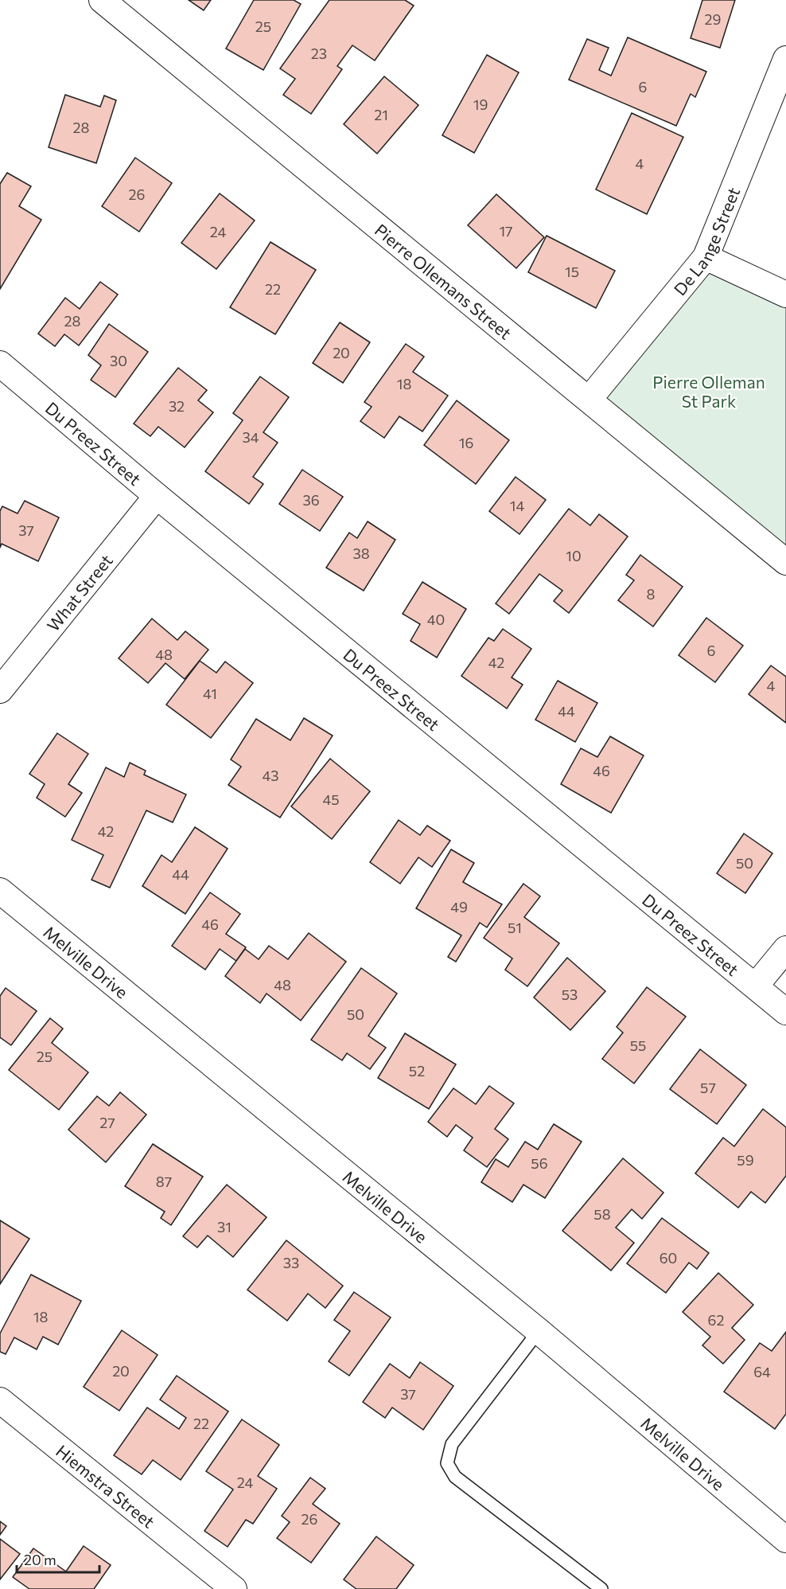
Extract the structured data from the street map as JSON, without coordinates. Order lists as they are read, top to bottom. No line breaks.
{"streets":{"street":["De Lange Street","Pierre Ollemans Street","Du Preez Street","What Street","Melville Drive","Hiemstra Street"]},"crossings":[["De Lange Street","Pierre Ollemans Street"],["Du Preez Street","What Street"]],"parks":["Pierre Olleman St Park"],"house_numbers":["29","25","23","6","19","21","28","4","26","17","24","15","22","28","20","30","18","32","34","16","36","14","37","38","10","8","40","6","48","42","4","41","44","46","43","45","42","50","44","49","46","51","48","53","50","55","25","52","57","27","59","56","87","58","31","60","33","18","62","20","64","37","22","24","26"],"scale_bar":"20 m"}
